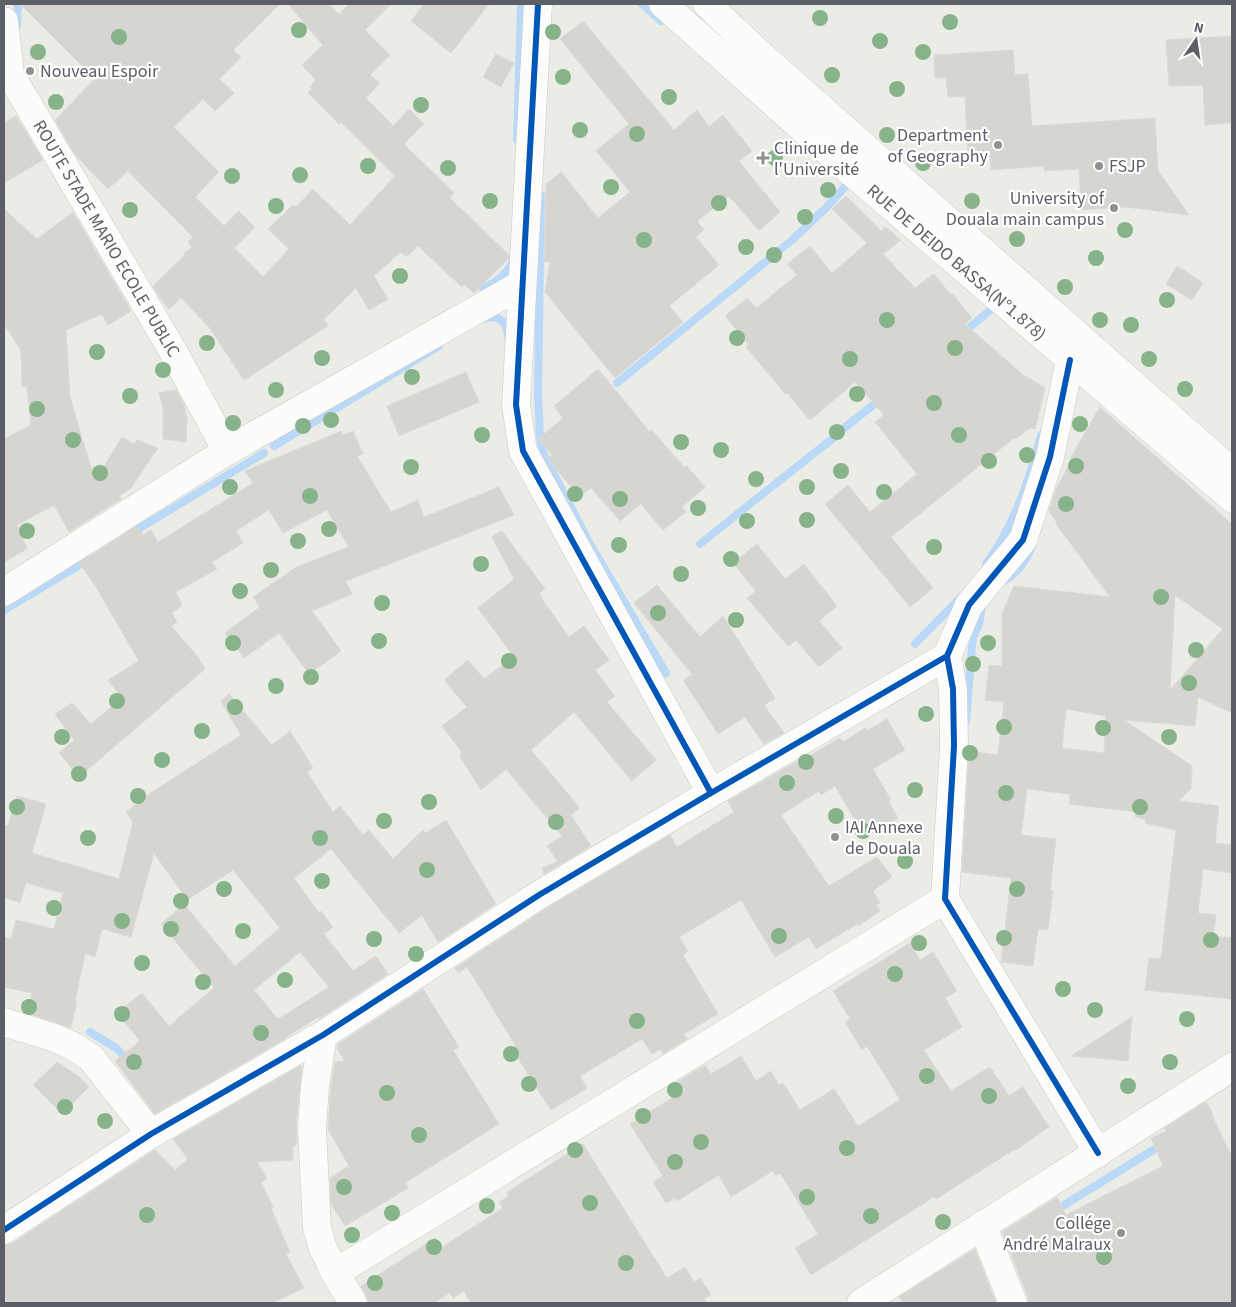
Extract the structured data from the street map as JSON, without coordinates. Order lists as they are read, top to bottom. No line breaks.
{"streets":{"street":["ROUTE STADE MARIO ECOLE PUBLIC","RUE DE DEIDO BASSA(N°1.878)"]},"places":{"other":["Nouveau Espoir","Department of Geography","FSJP","University of Douala main campus","IAI Annexe de Douala","Collége André Malraux"],"health":["Clinique de l'Université"]},"north":"top"}
